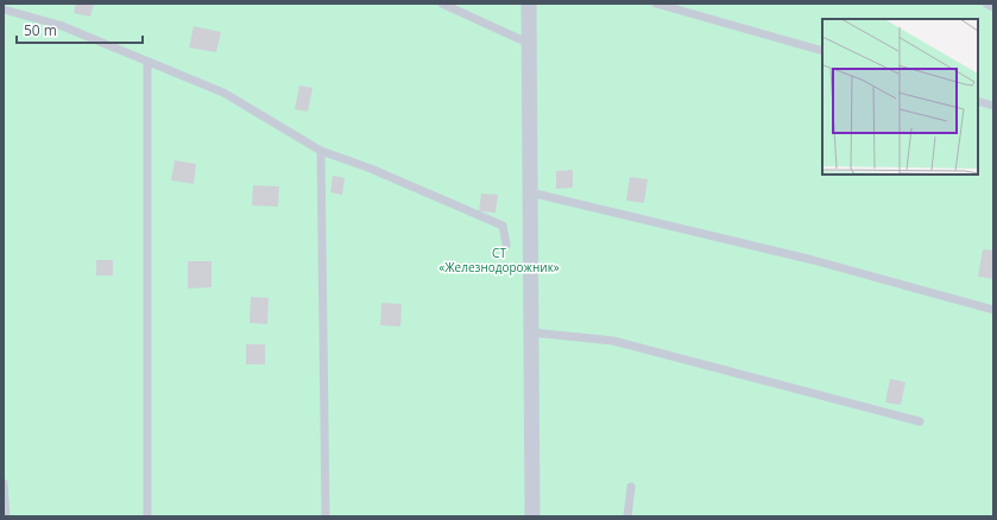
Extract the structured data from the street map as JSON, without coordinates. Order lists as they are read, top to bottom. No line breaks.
{"parks":["СТ «Железнодорожник»"],"scale_bar":"50 m"}
